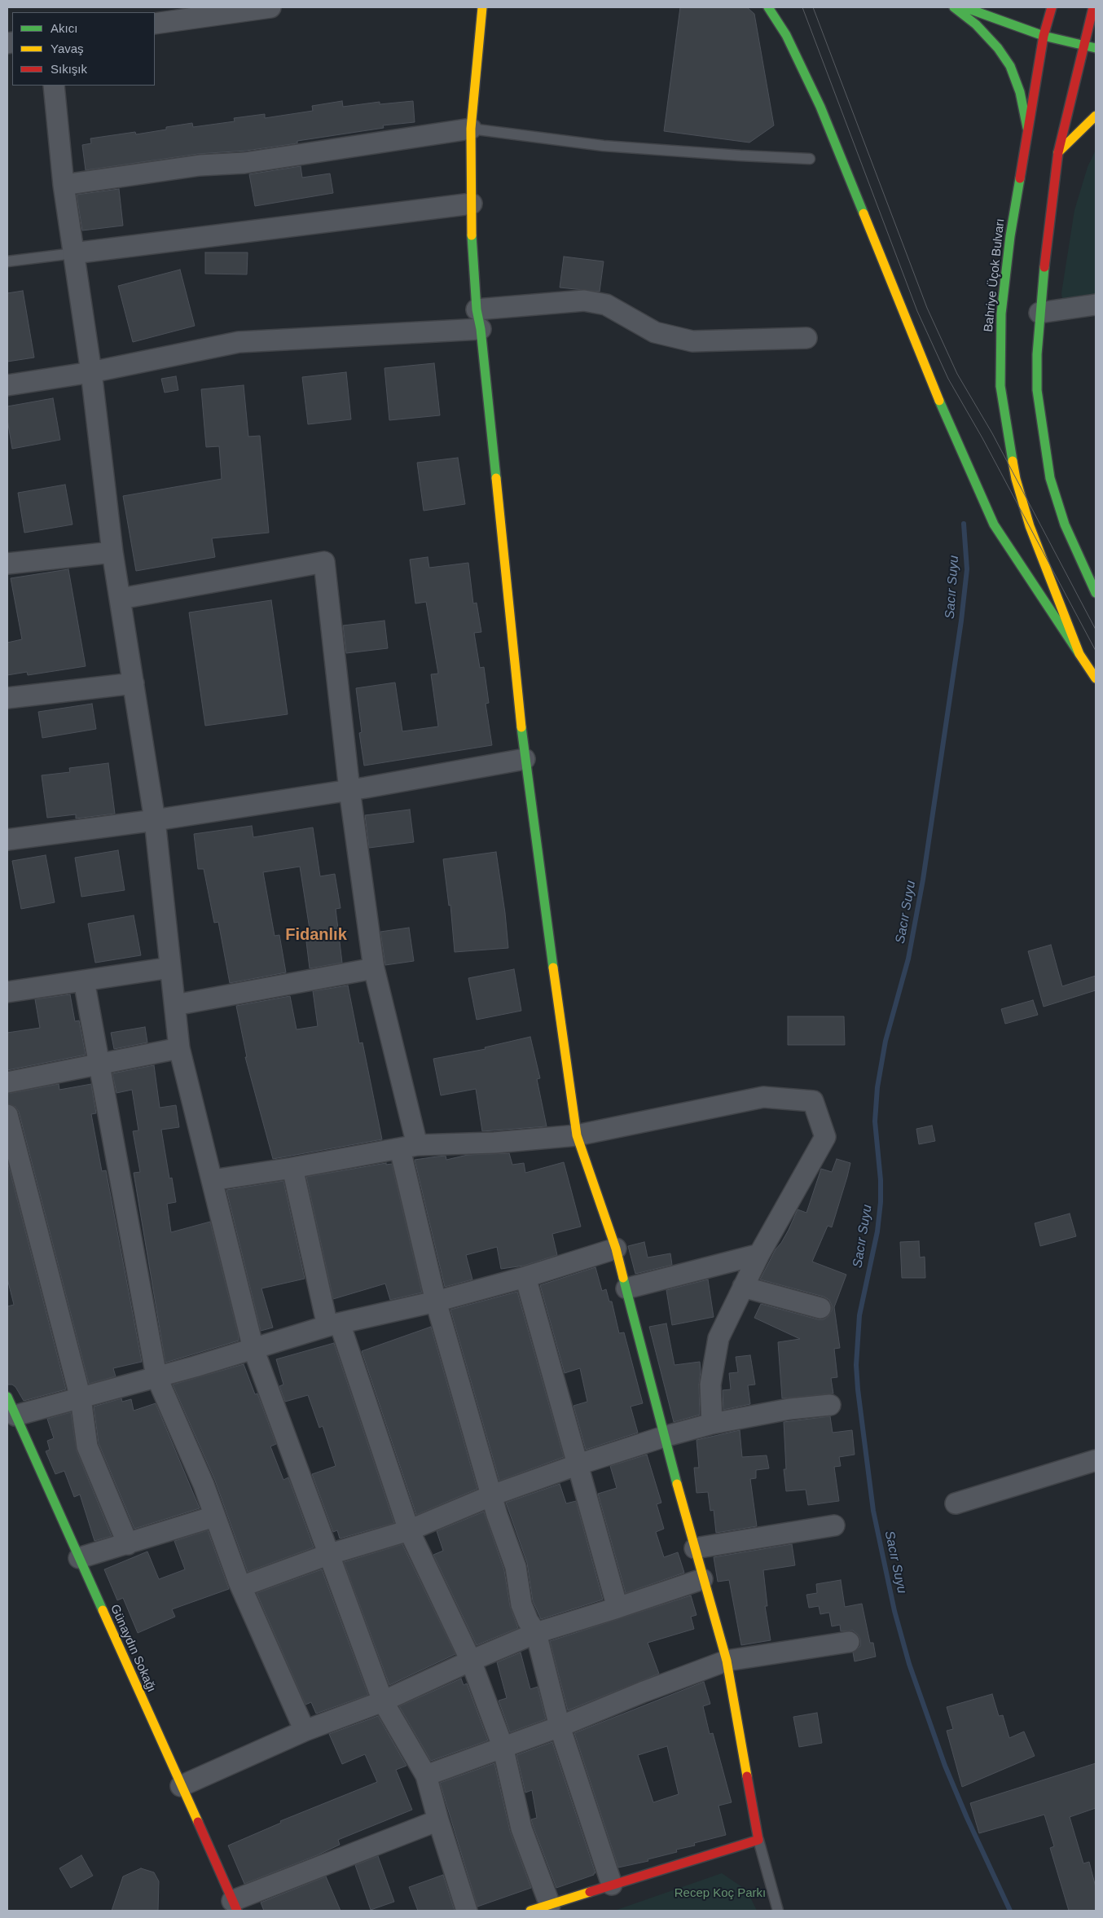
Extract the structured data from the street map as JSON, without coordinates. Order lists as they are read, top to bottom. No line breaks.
{"streets":{"street":["Bahriye Üçok Bulvarı","Günaydın Sokağı"]},"districts":["Fidanlık"],"water":["Sacır Suyu"],"parks":["Recep Koç Parkı"],"legend":["Akıcı","Yavaş","Sıkışık"]}
